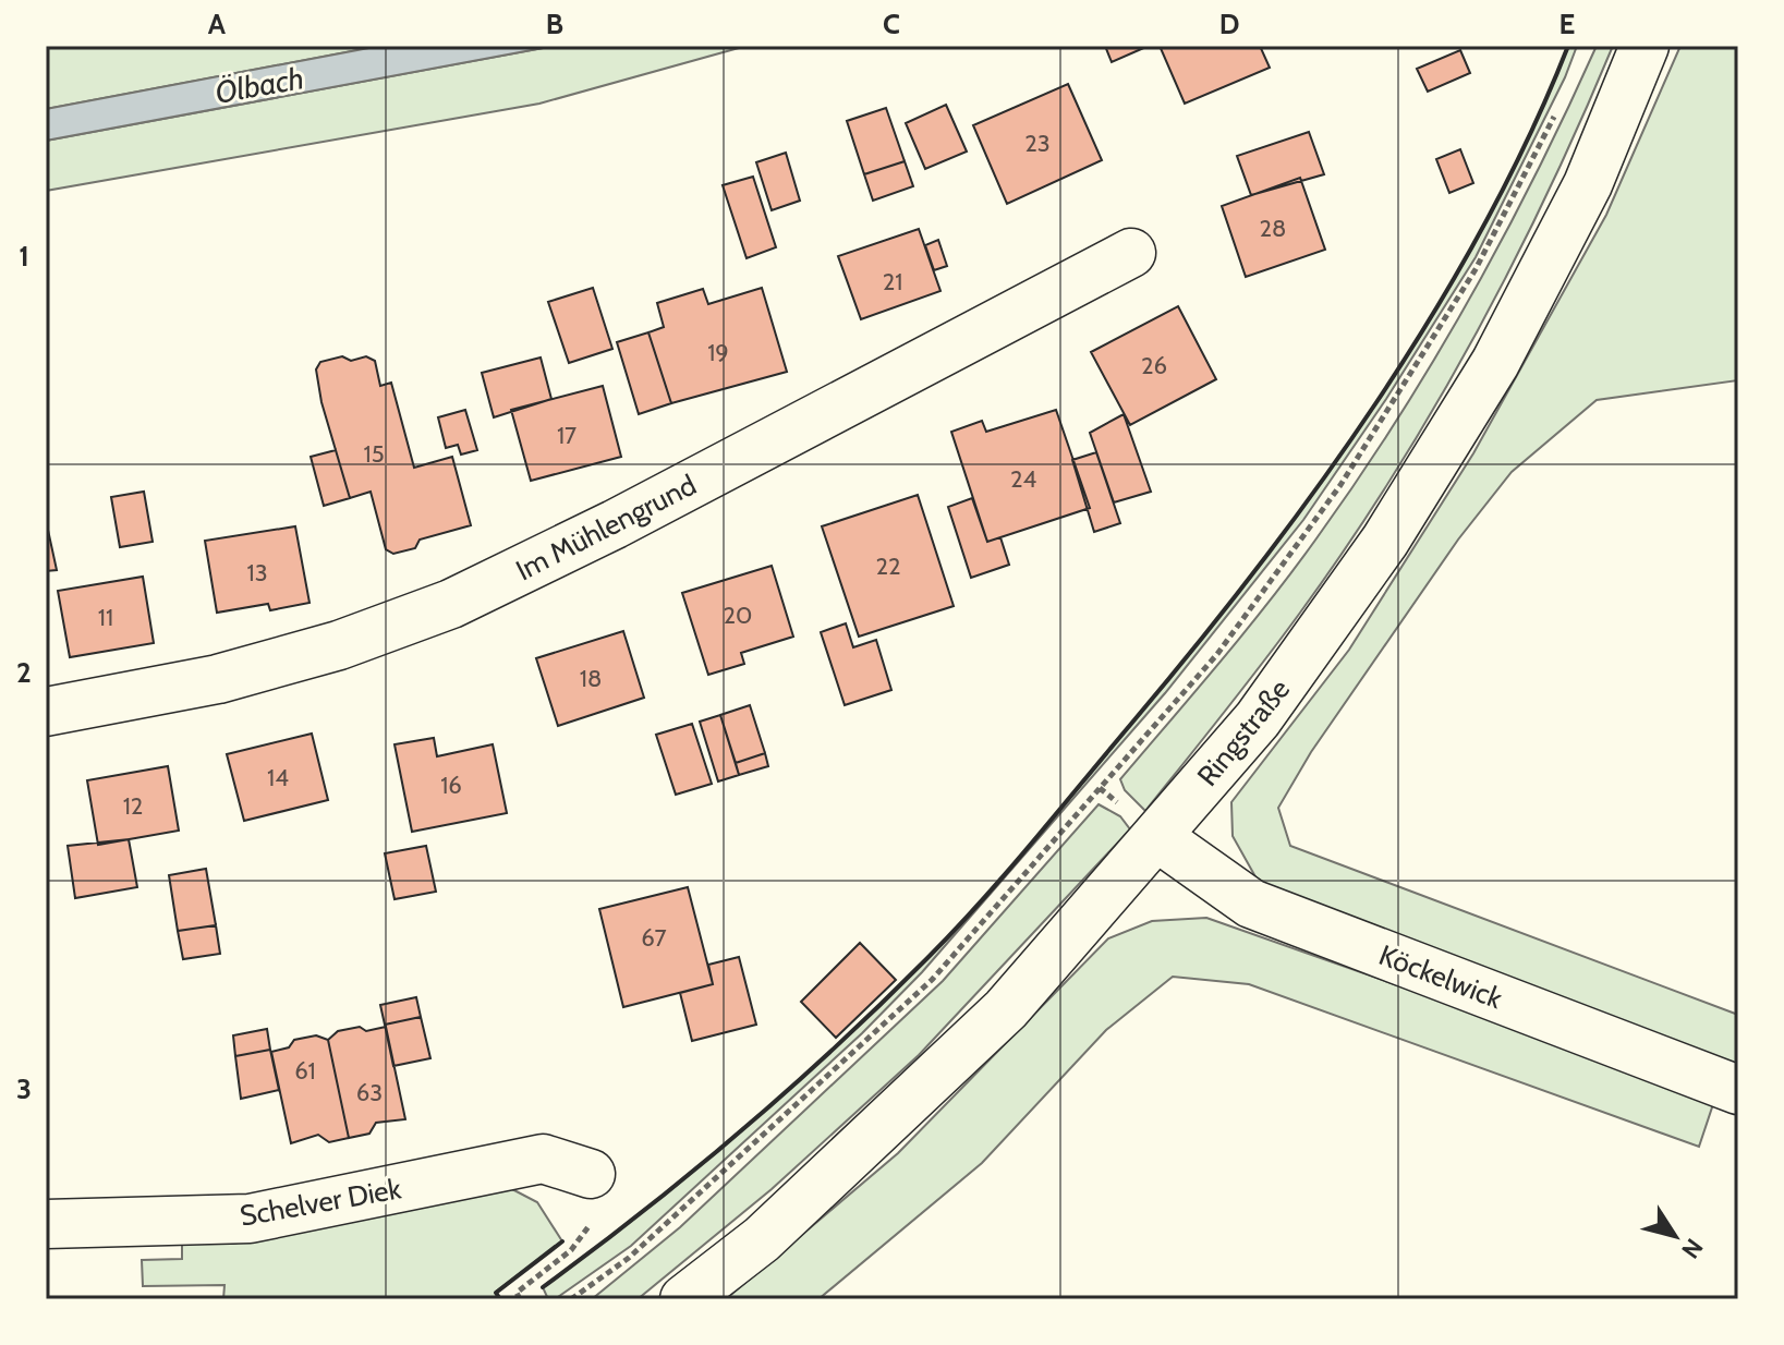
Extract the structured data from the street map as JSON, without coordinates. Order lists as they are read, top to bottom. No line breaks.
{"streets":{"street":["Im Mühlengrund","Ringstraße","Köckelwick","Schelver Diek"]},"crossings":[["Ringstraße","Köckelwick"]],"water":["Ölbach"],"house_numbers":["23","28","21","19","26","17","15","24","22","13","20","11","18","14","16","12","67","61","63"],"north":"bottom right","grid":{"columns":["A","B","C","D","E"],"rows":["1","2","3"]}}
